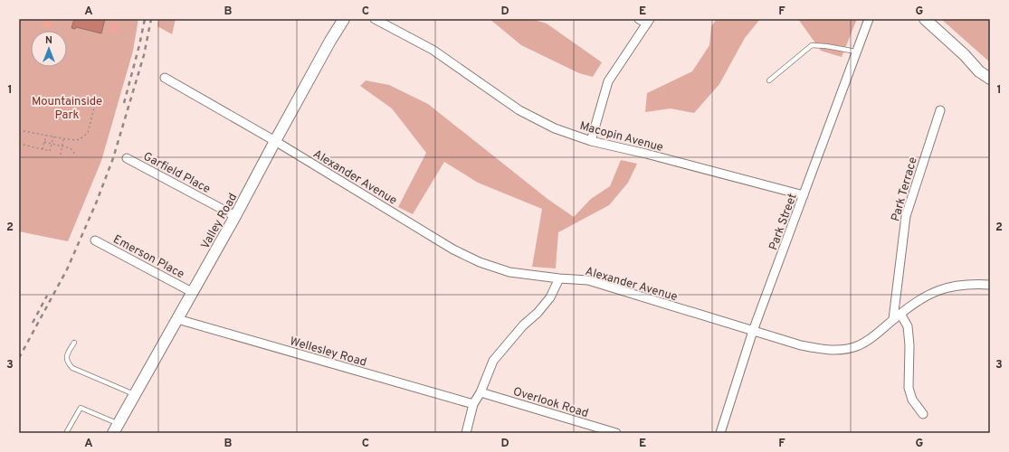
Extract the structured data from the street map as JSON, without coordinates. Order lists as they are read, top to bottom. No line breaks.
{"streets":{"main road":["Valley Road"],"street":["Macopin Avenue","Garfield Place","Alexander Avenue","Park Terrace","Park Street","Emerson Place","Wellesley Road","Overlook Road"]},"crossings":[["Macopin Avenue","Park Street"],["Garfield Place","Valley Road"],["Alexander Avenue","Park Terrace"],["Alexander Avenue","Valley Road"],["Alexander Avenue","Park Street"],["Valley Road","Emerson Place"],["Valley Road","Wellesley Road"]],"parks":["Mountainside Park"],"north":"top","grid":{"columns":["A","B","C","D","E","F","G"],"rows":["1","2","3"]}}
